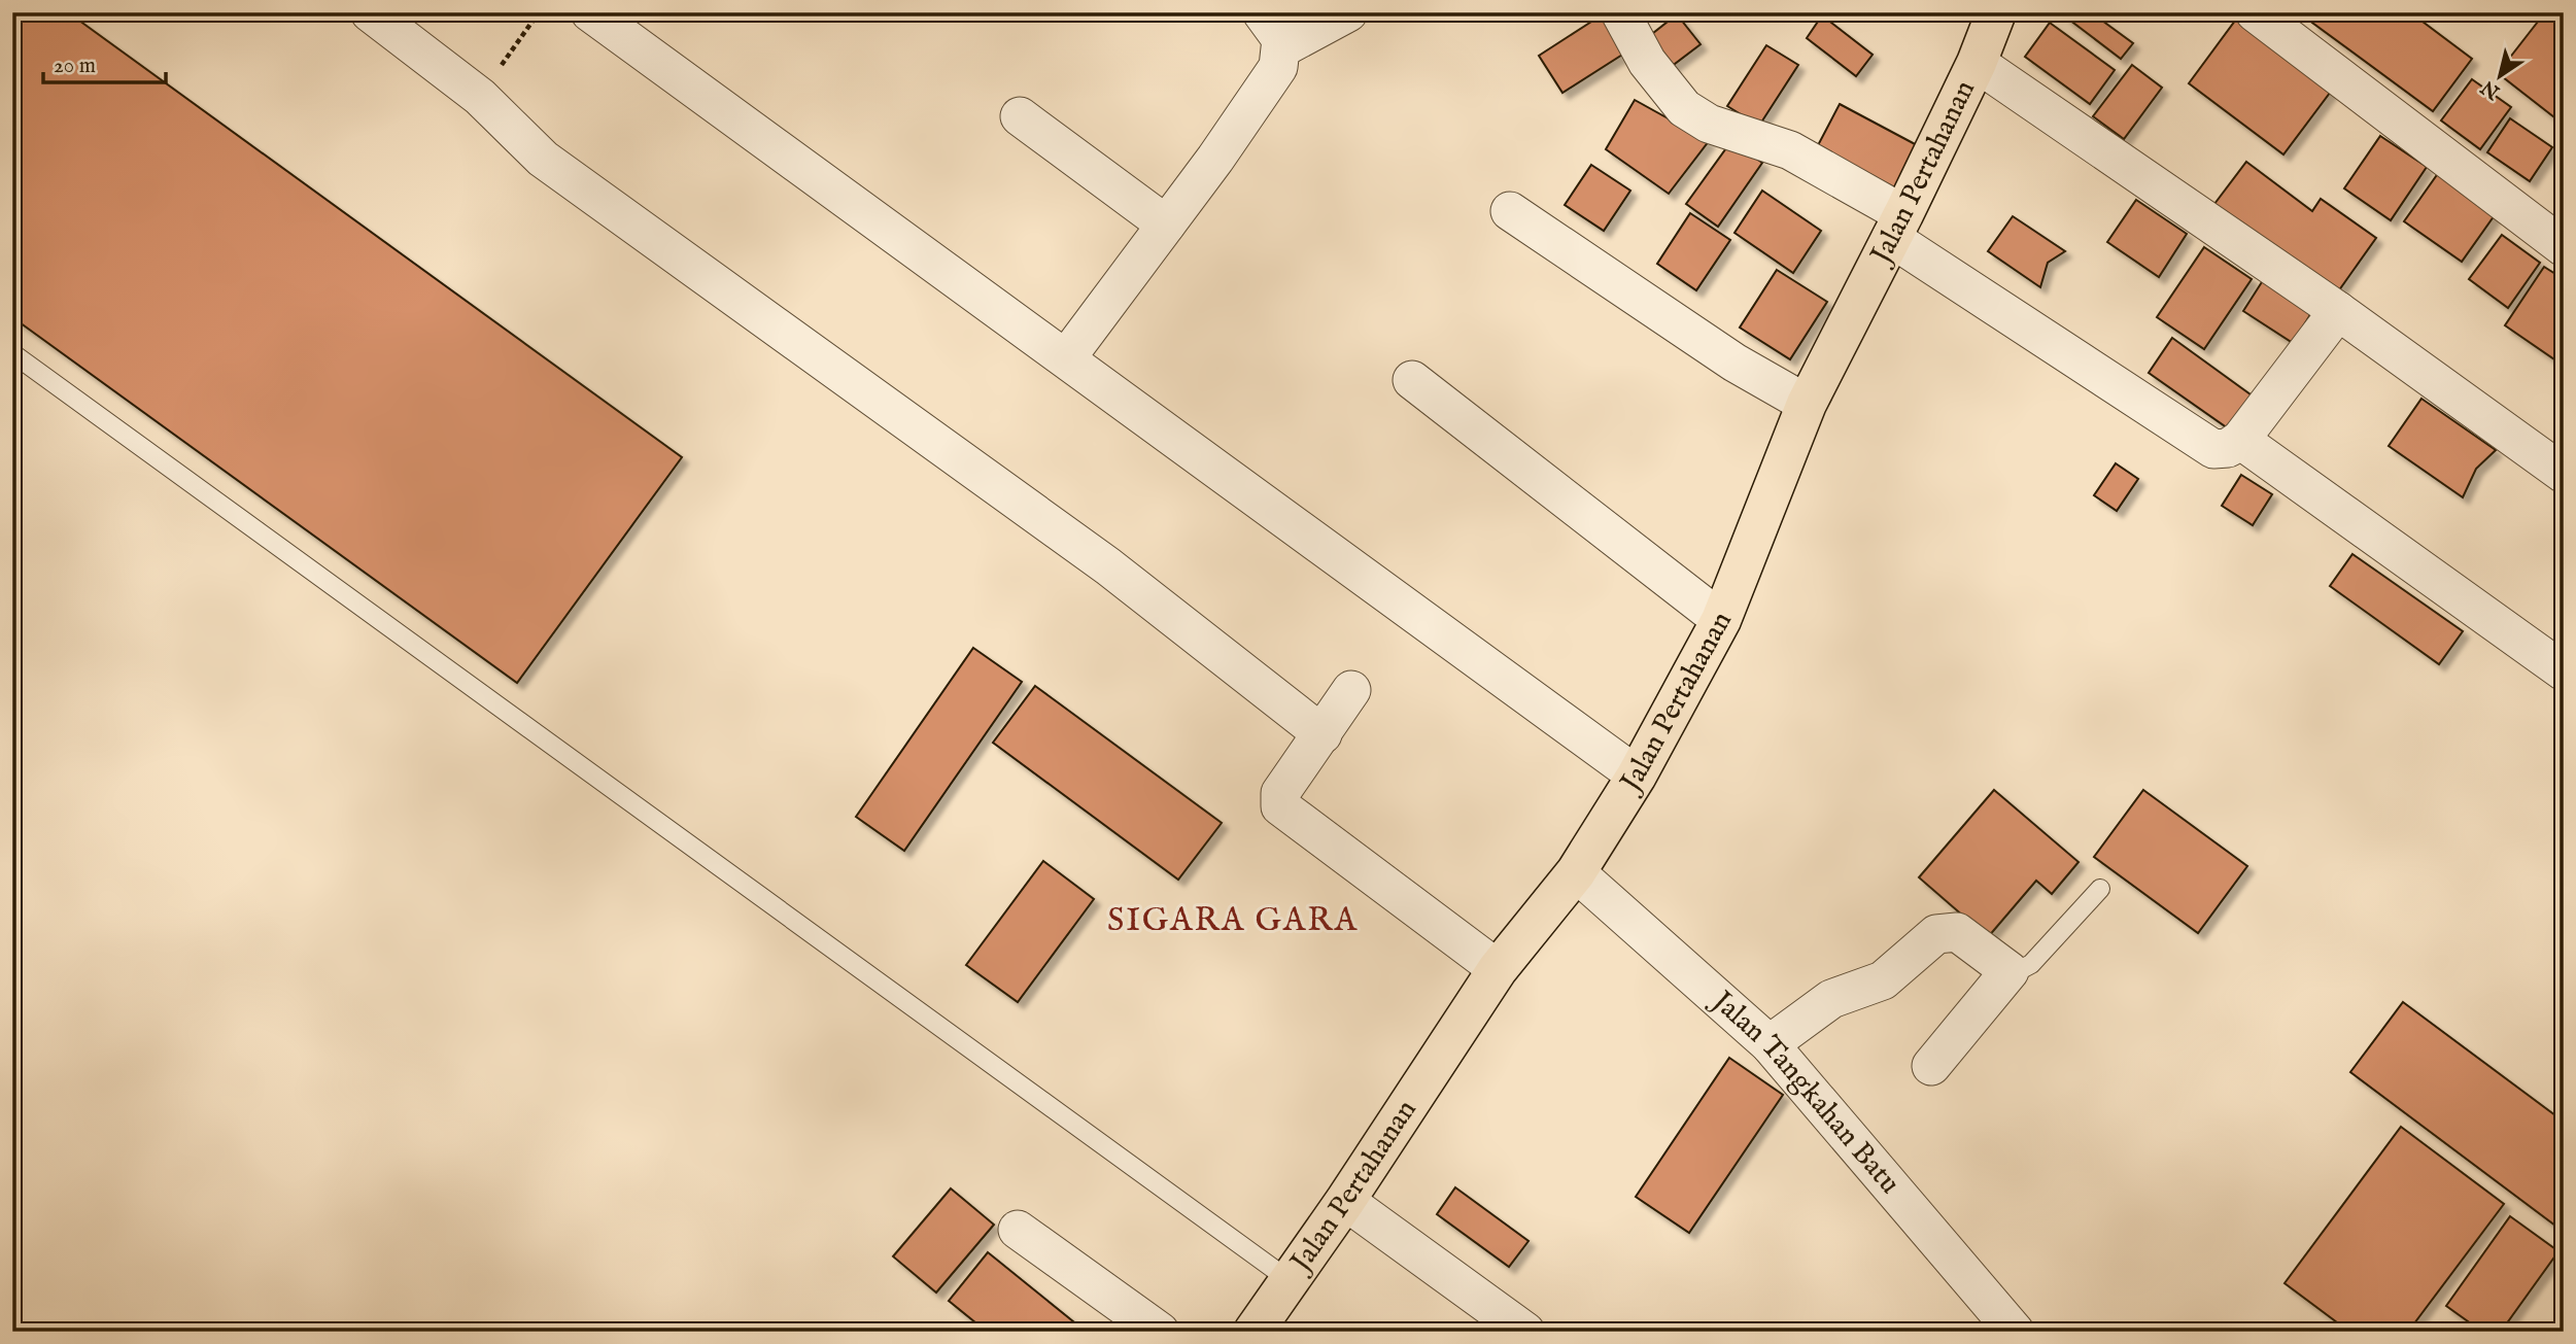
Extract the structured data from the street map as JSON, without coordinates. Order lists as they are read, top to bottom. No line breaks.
{"streets":{"main road":["Jalan Pertahanan"],"street":["Jalan Tangkahan Batu"]},"crossings":[["Jalan Pertahanan","Jalan Tangkahan Batu"]],"districts":["SIGARA GARA"],"scale_bar":"20 m","north":"bottom left"}
